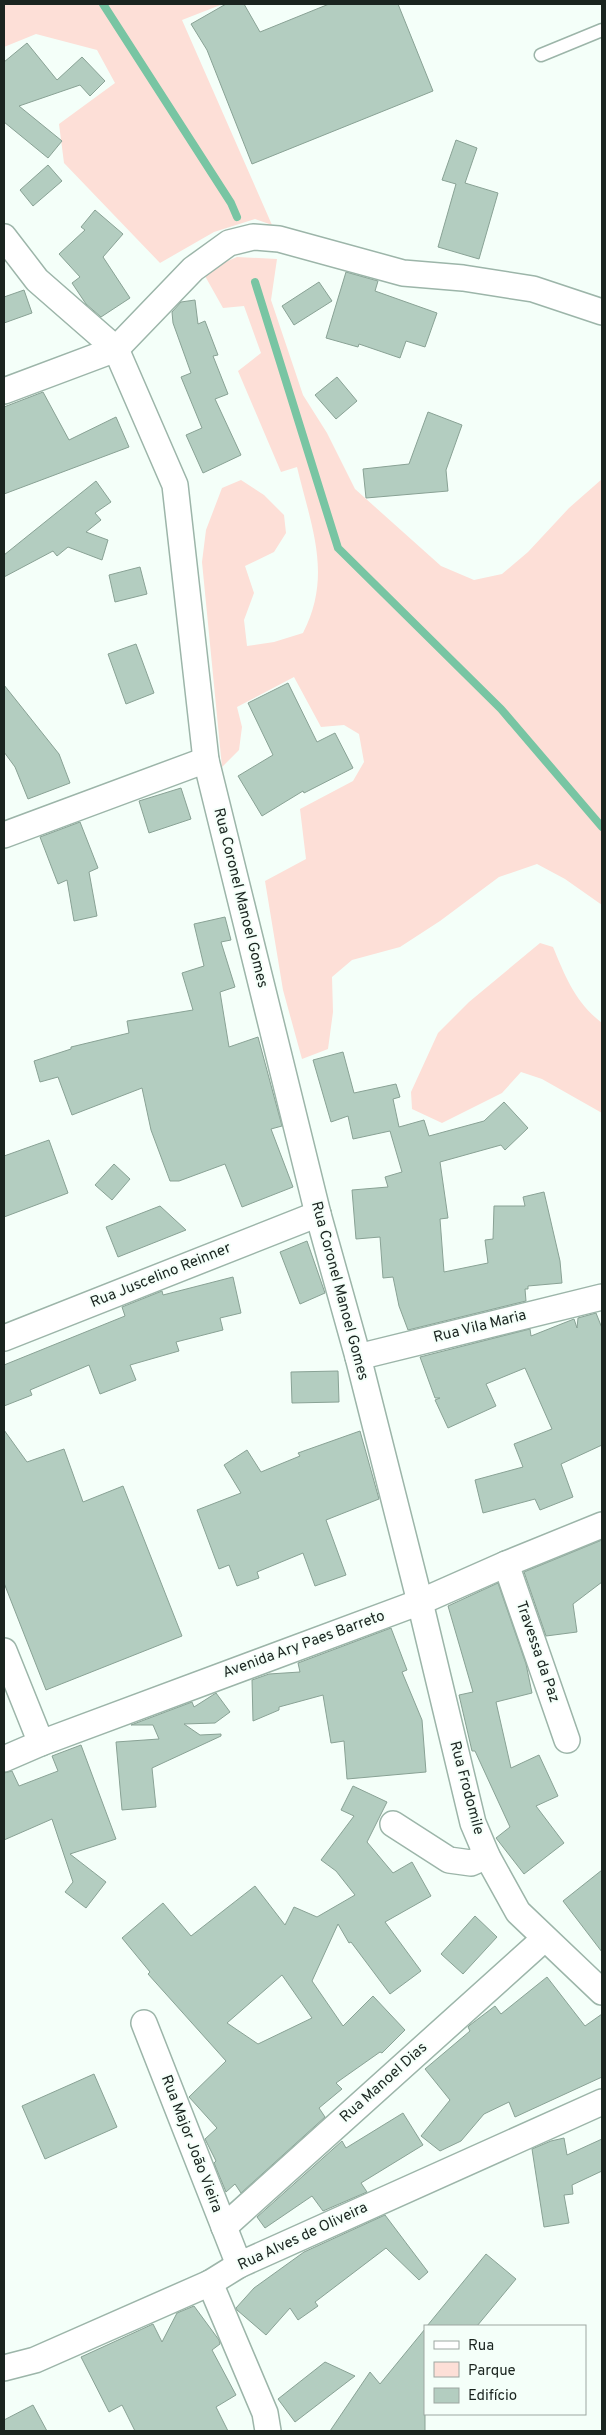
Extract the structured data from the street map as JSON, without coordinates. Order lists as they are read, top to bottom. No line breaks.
{"streets":{"street":["Rua Coronel Manoel Gomes","Rua Juscelino Reinner","Rua Vila Maria","Avenida Ary Paes Barreto","Travessa da Paz","Rua Frodomile","Rua Manoel Dias","Rua Major João Vieira","Rua Alves de Oliveira"]},"crossings":[["Rua Coronel Manoel Gomes","Rua Juscelino Reinner"],["Rua Coronel Manoel Gomes","Rua Vila Maria"],["Rua Coronel Manoel Gomes","Avenida Ary Paes Barreto"],["Rua Coronel Manoel Gomes","Rua Frodomile"],["Avenida Ary Paes Barreto","Travessa da Paz"],["Avenida Ary Paes Barreto","Rua Frodomile"],["Rua Frodomile","Rua Manoel Dias"],["Rua Manoel Dias","Rua Major João Vieira"],["Rua Major João Vieira","Rua Alves de Oliveira"]],"legend":["Rua","Parque","Edifício"]}
